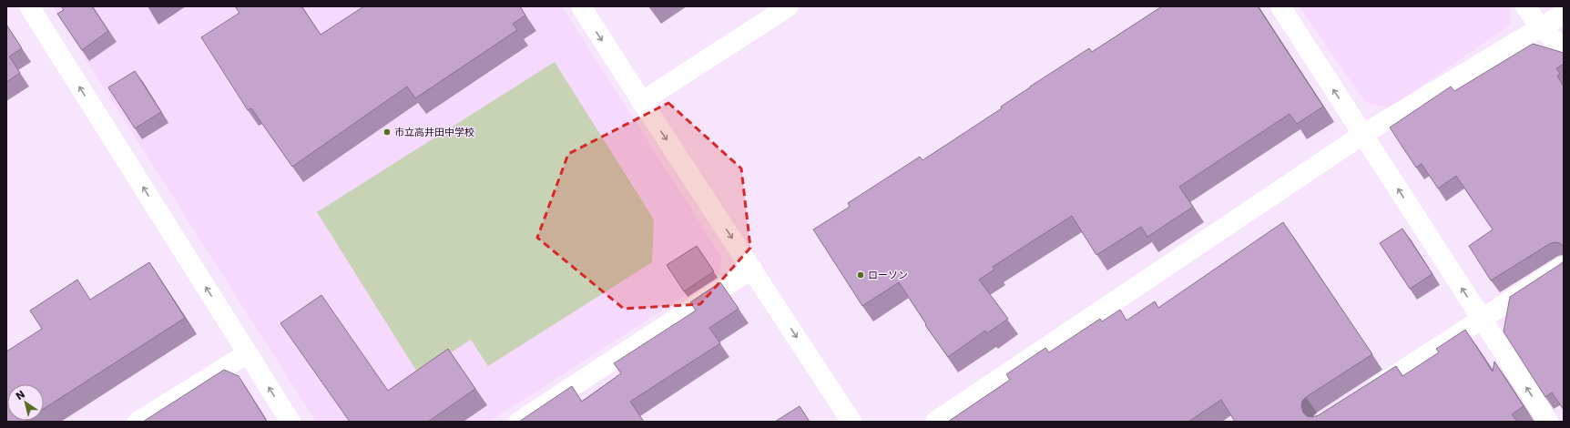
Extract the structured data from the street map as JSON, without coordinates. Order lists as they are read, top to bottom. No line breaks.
{"places":["市立高井田中学校","ローソン"],"north":"top left"}
